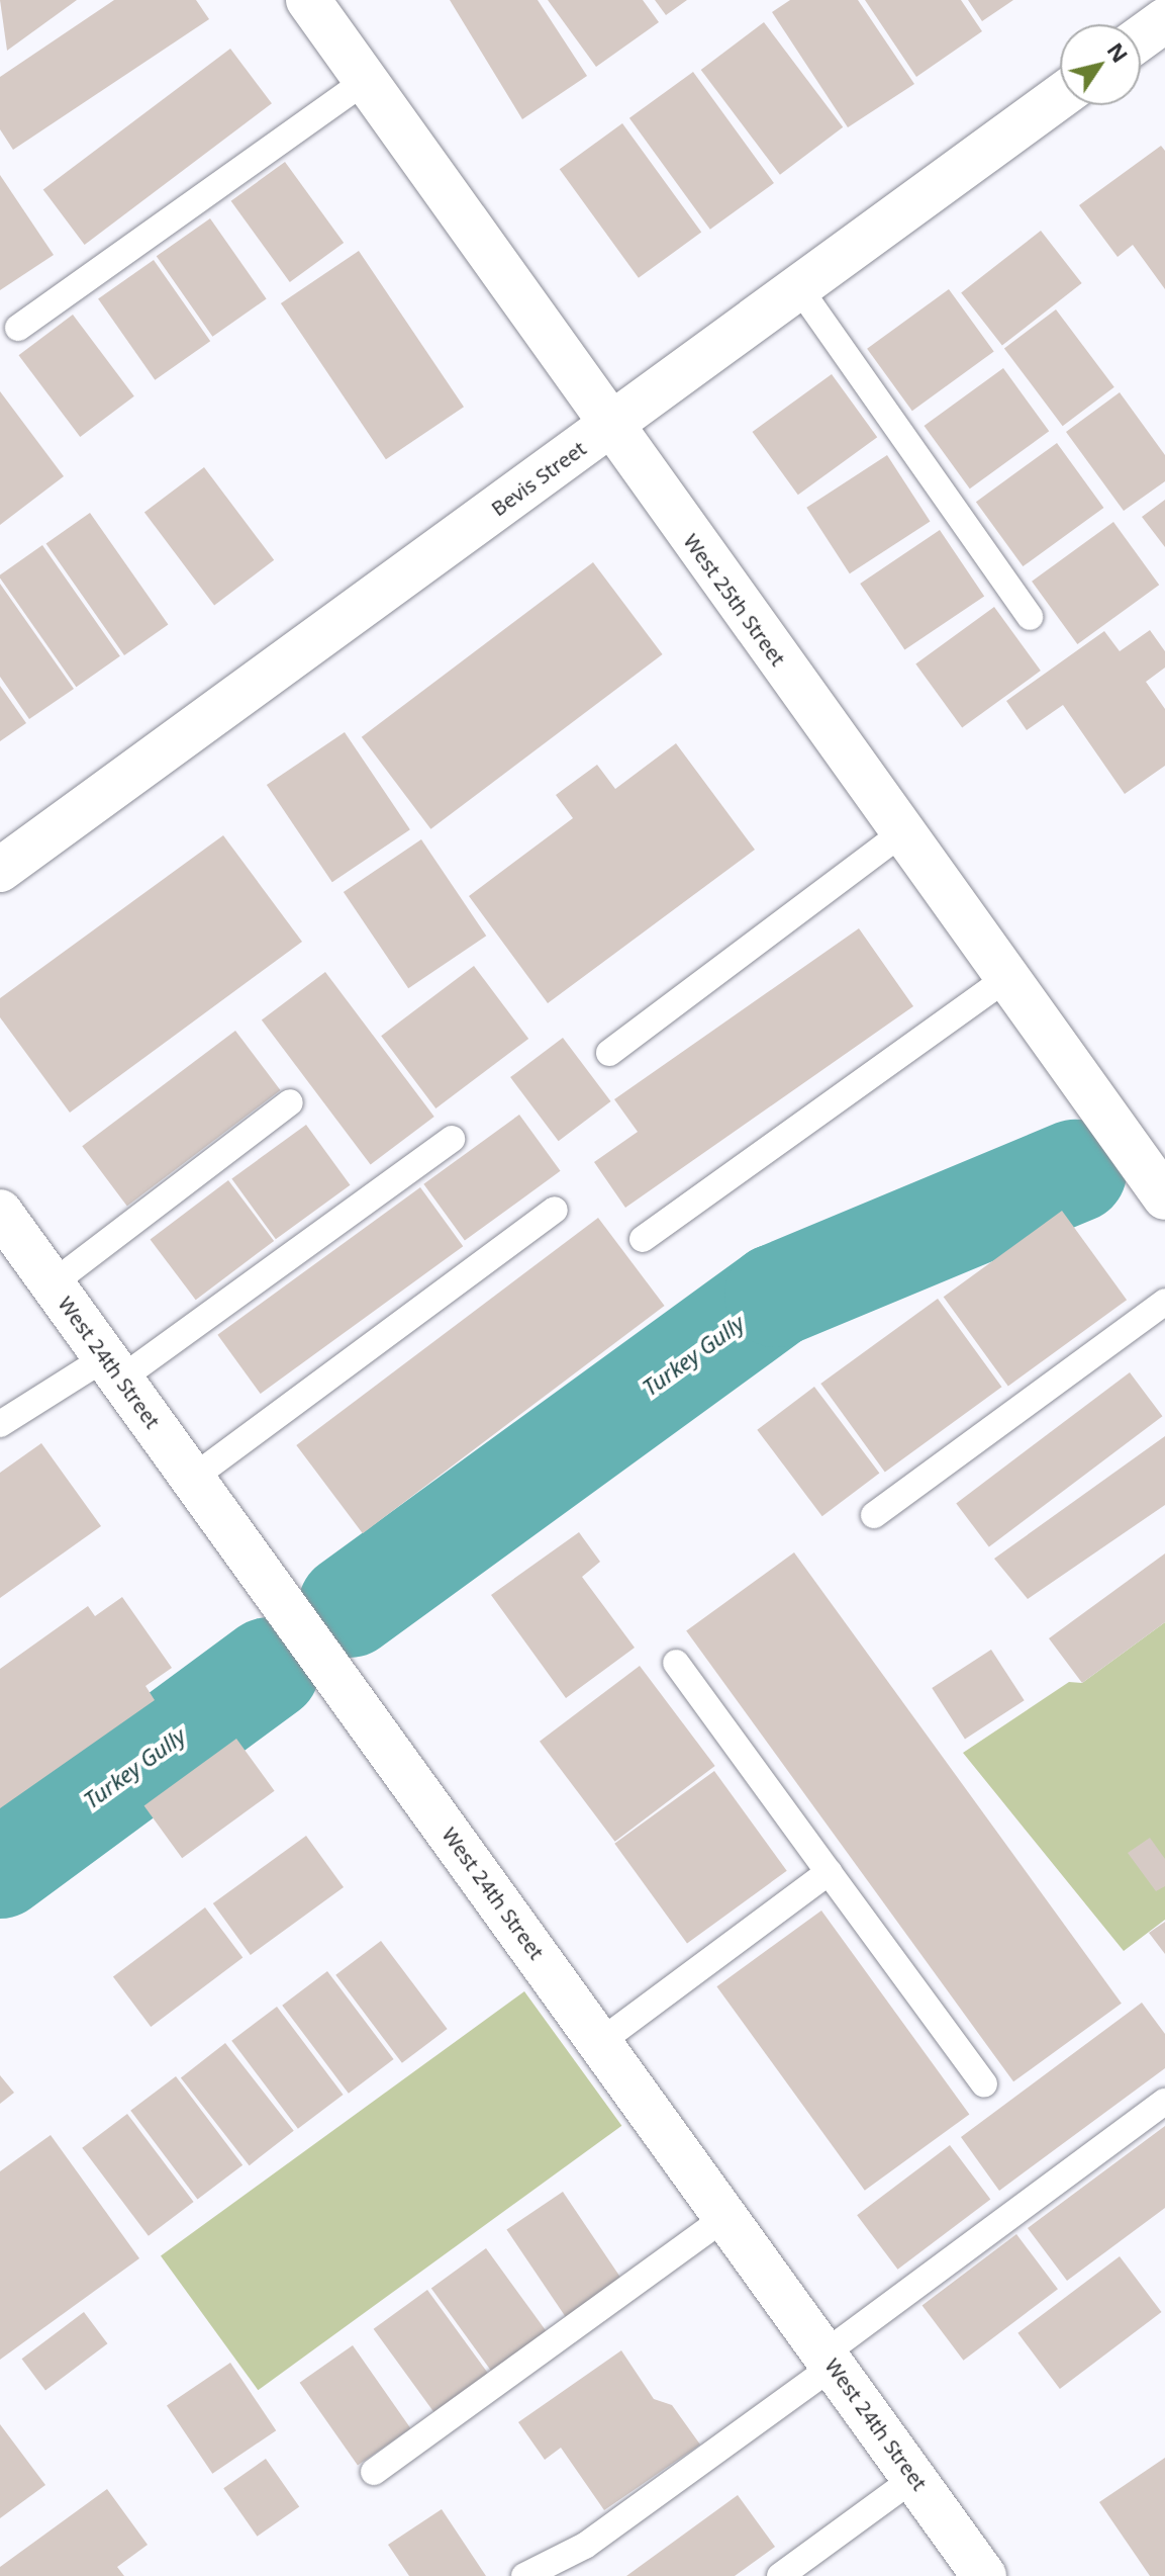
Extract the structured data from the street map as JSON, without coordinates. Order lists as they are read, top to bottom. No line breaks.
{"streets":{"street":["Bevis Street","West 25th Street","West 24th Street"]},"crossings":[["Bevis Street","West 25th Street"]],"water":["Turkey Gully"],"north":"top right"}
